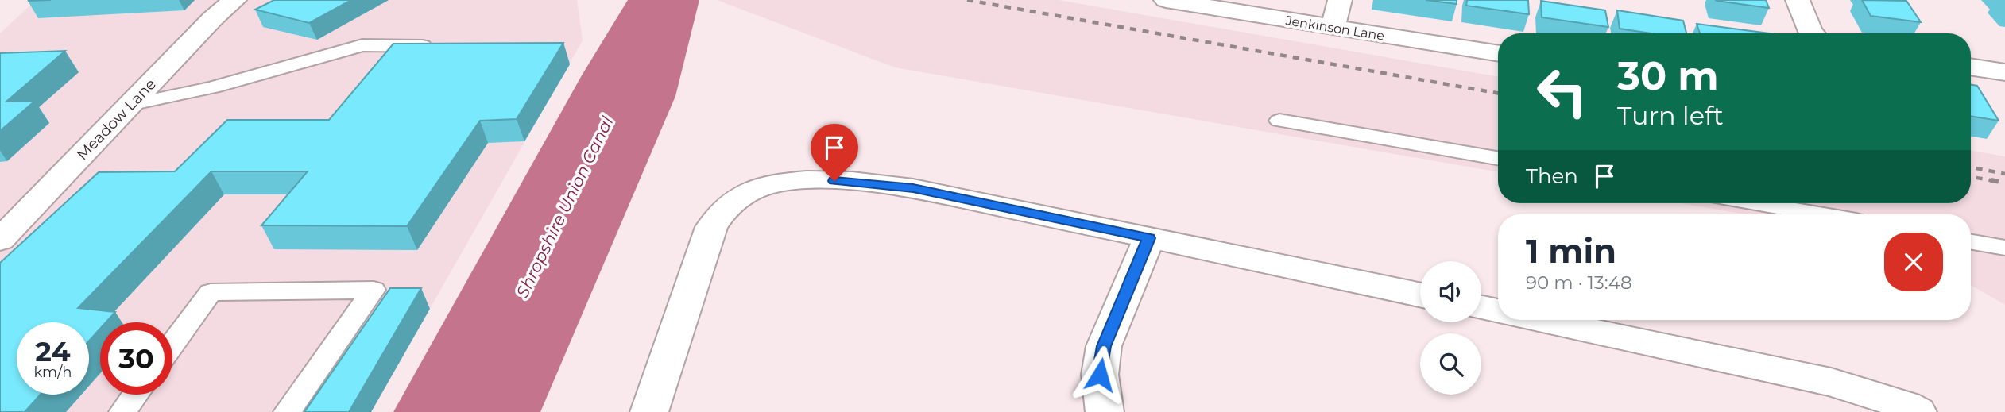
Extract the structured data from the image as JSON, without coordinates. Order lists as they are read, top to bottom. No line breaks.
{"streets":{"street":["Jenkinson Lane","Meadow Lane"]},"water":["Shropshire Union Canal"],"page":{"turn":["30 m","Turn left"],"then":"Then","heading":["1 min","90 m · 13:48"],"speed":"24 km/h","limit":"30"}}
